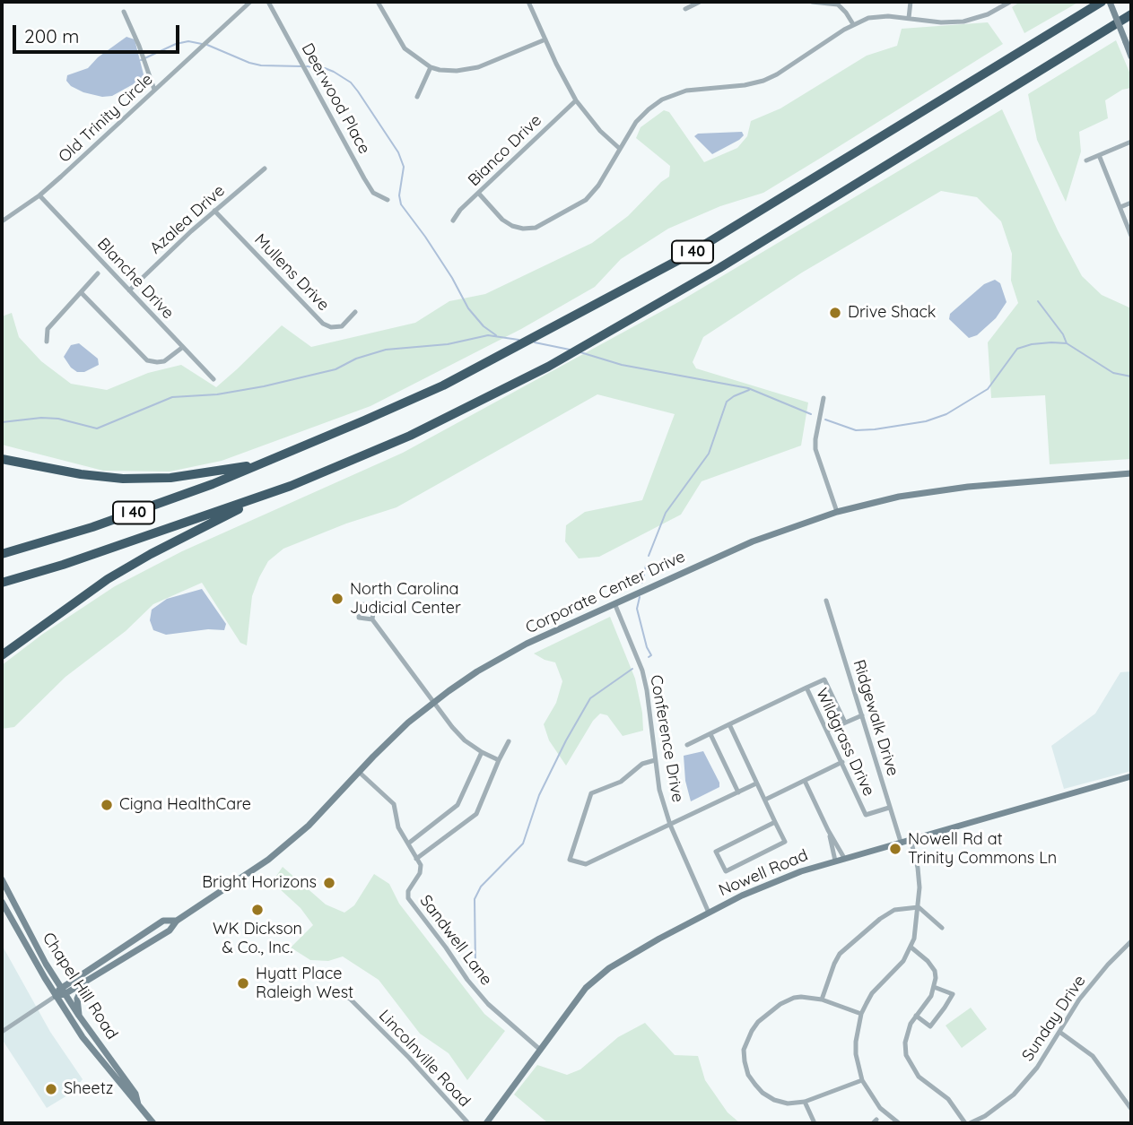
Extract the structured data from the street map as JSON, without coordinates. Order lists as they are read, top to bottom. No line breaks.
{"streets":{"highway":["I 40"],"street":["Deerwood Place","Old Trinity Circle","Bianco Drive","Azalea Drive","Mullens Drive","Blanche Drive","Corporate Center Drive","Ridgewalk Drive","Conference Drive","Wildgrass Drive","Nowell Road","Sandwell Lane","Chapel Hill Road","Sunday Drive","Lincolnville Road"]},"crossings":[["Old Trinity Circle","Blanche Drive"],["Azalea Drive","Mullens Drive"],["Azalea Drive","Blanche Drive"],["Corporate Center Drive","Conference Drive"],["Corporate Center Drive","Chapel Hill Road"],["Ridgewalk Drive","Wildgrass Drive"],["Ridgewalk Drive","Nowell Road"],["Conference Drive","Nowell Road"],["Nowell Road","Sandwell Lane"]],"places":["Drive Shack","North Carolina Judicial Center","Cigna HealthCare","Nowell Rd at Trinity Commons Ln","Bright Horizons","WK Dickson & Co., Inc.","Hyatt Place Raleigh West","Sheetz"],"scale_bar":"200 m"}
